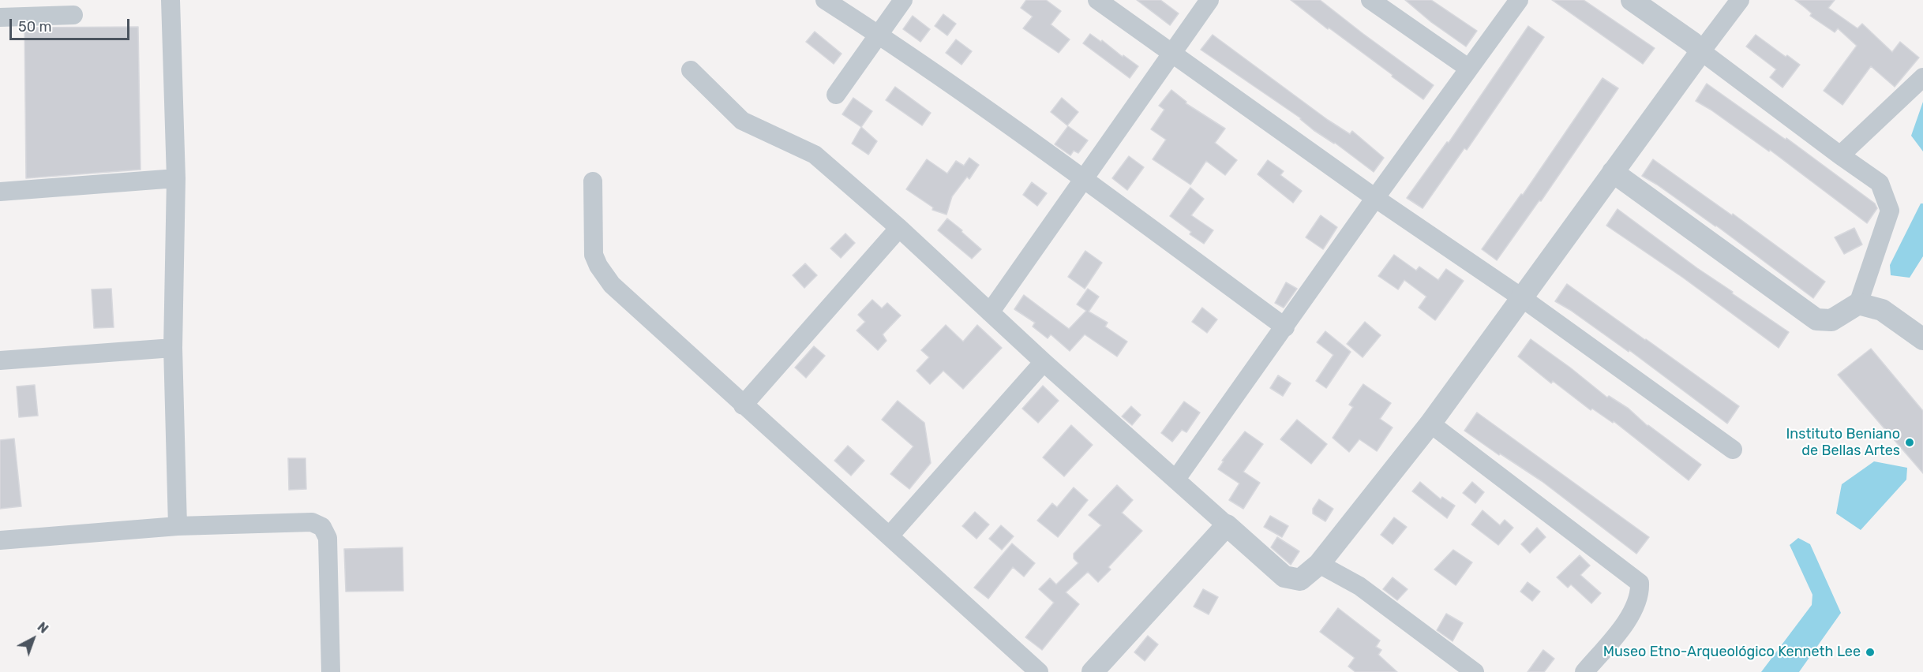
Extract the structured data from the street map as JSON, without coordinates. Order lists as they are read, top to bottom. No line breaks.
{"places":["Instituto Beniano de Bellas Artes","Museo Etno-Arqueológico Kenneth Lee"],"scale_bar":"50 m","north":"top right"}
